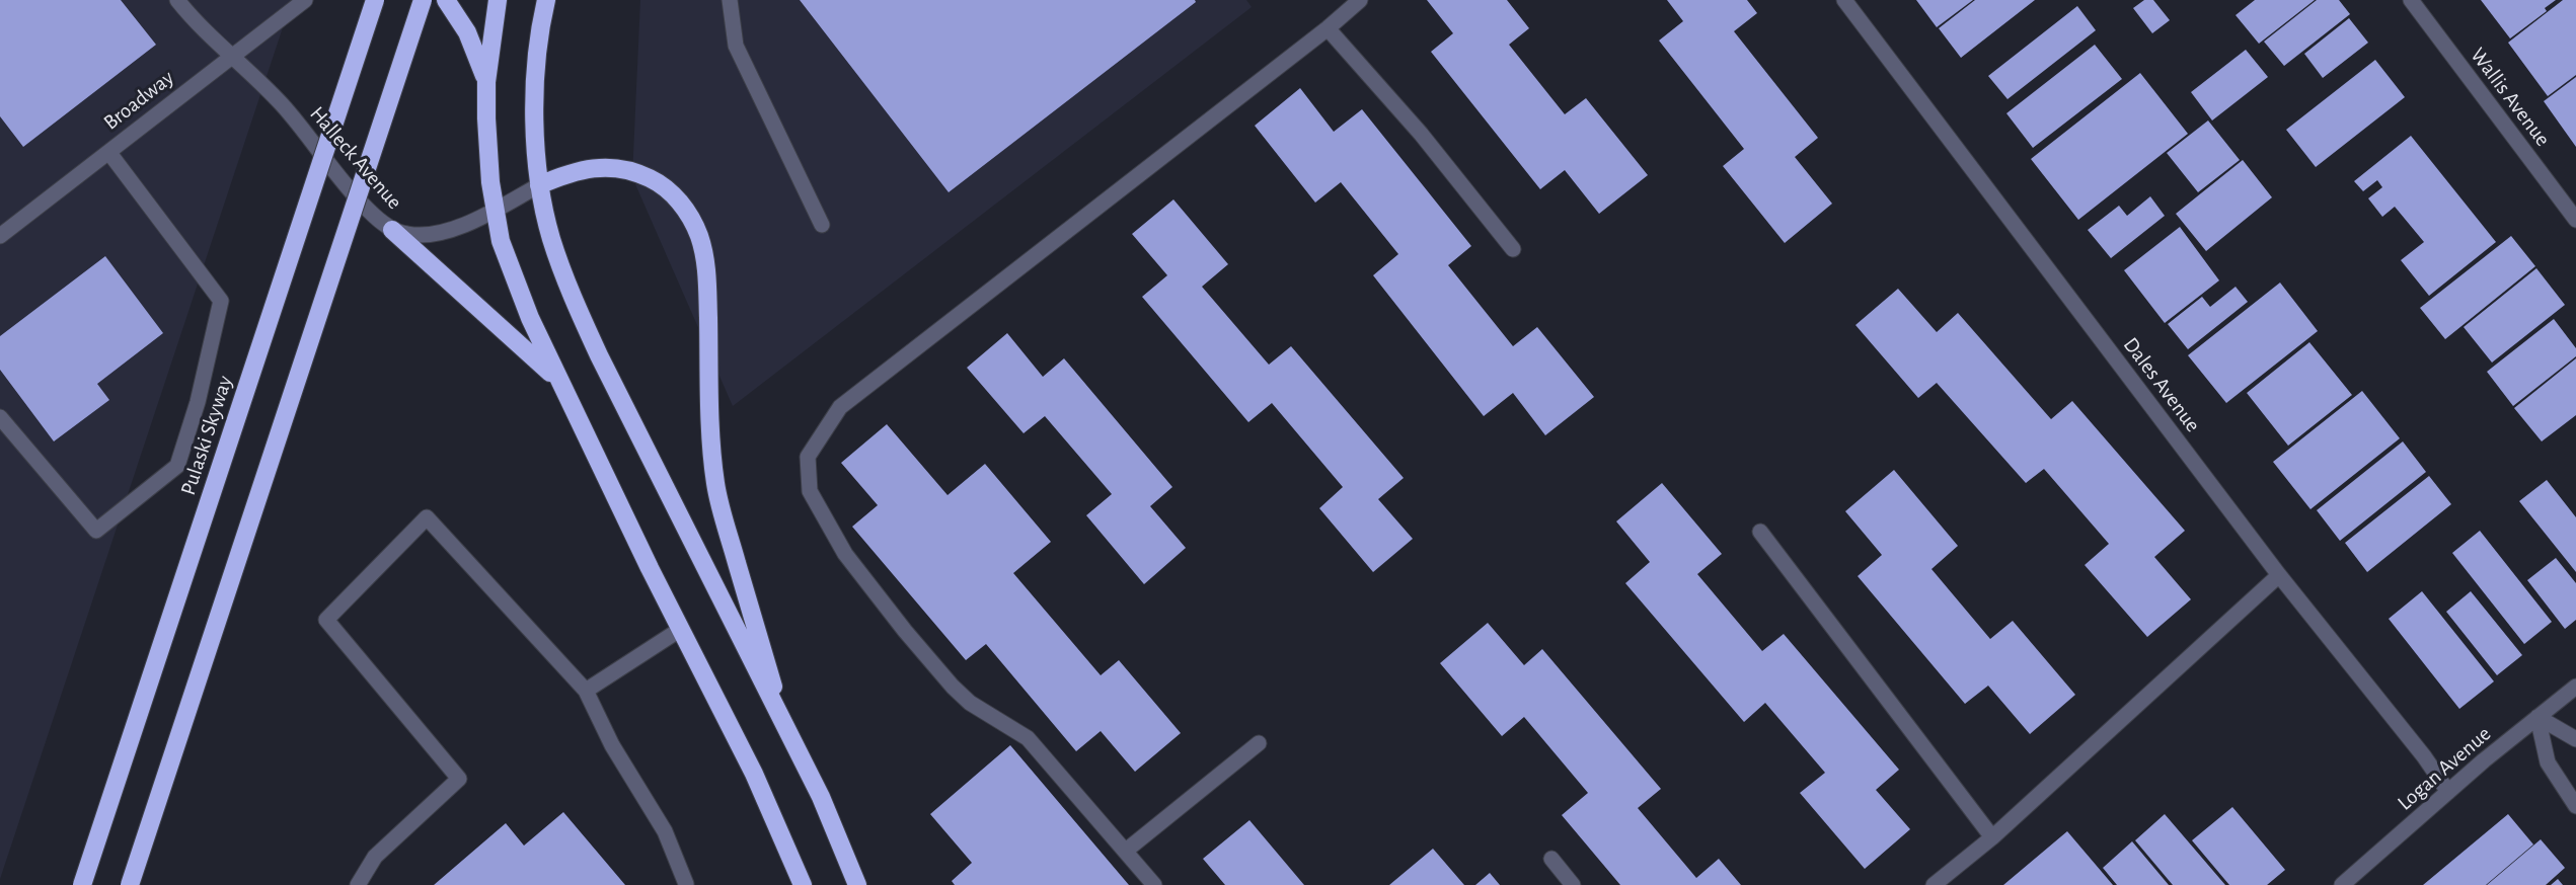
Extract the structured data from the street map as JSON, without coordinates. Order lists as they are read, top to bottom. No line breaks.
{"streets":{"highway":["Pulaski Skyway"],"street":["Wallis Avenue","Broadway","Halleck Avenue","Dales Avenue","Logan Avenue"]},"crossings":[["Broadway","Halleck Avenue"],["Dales Avenue","Logan Avenue"]]}
